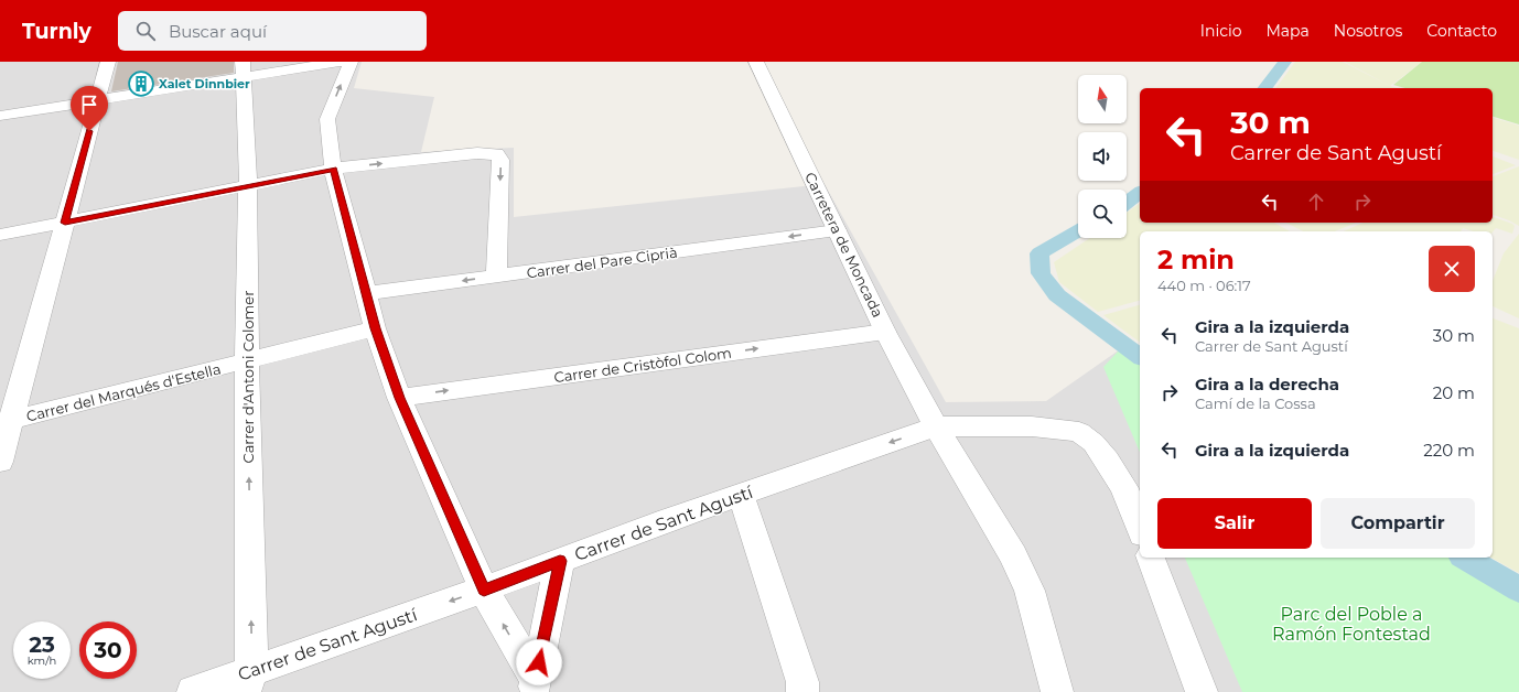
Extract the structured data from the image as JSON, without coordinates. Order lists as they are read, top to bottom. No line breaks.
{"streets":{"street":["Carretera de Moncada","Carrer del Pare Ciprià","Carrer de Cristòfol Colom","Carrer d'Antoni Colomer","Carrer del Marqués d'Estella","Carrer de Sant Agustí"]},"crossings":[["Carretera de Moncada","Carrer del Pare Ciprià"],["Carretera de Moncada","Carrer de Cristòfol Colom"],["Carretera de Moncada","Carrer de Sant Agustí"],["Carrer d'Antoni Colomer","Carrer del Marqués d'Estella"],["Carrer d'Antoni Colomer","Carrer de Sant Agustí"]],"one_way":["Carrer del Pare Ciprià","Carrer de Cristòfol Colom","Carrer de Sant Agustí"],"parks":["Parc del Poble a Ramón Fontestad"],"places":{"building":["Xalet Dinnbier"]},"north":"top","page":{"header":"Turnly","search":"Buscar aquí","nav":["Inicio","Mapa","Nosotros","Contacto"],"turn":["30 m","Carrer de Sant Agustí"],"heading":["2 min","440 m · 06:17"],"list":[{"name":"Gira a la izquierda","note":"Carrer de Sant Agustí","value":"30 m"},{"name":"Gira a la derecha","note":"Camí de la Cossa","value":"20 m"},{"name":"Gira a la izquierda","value":"220 m"}],"buttons":["Salir","Compartir"],"speed":"23 km/h","limit":"30"}}
